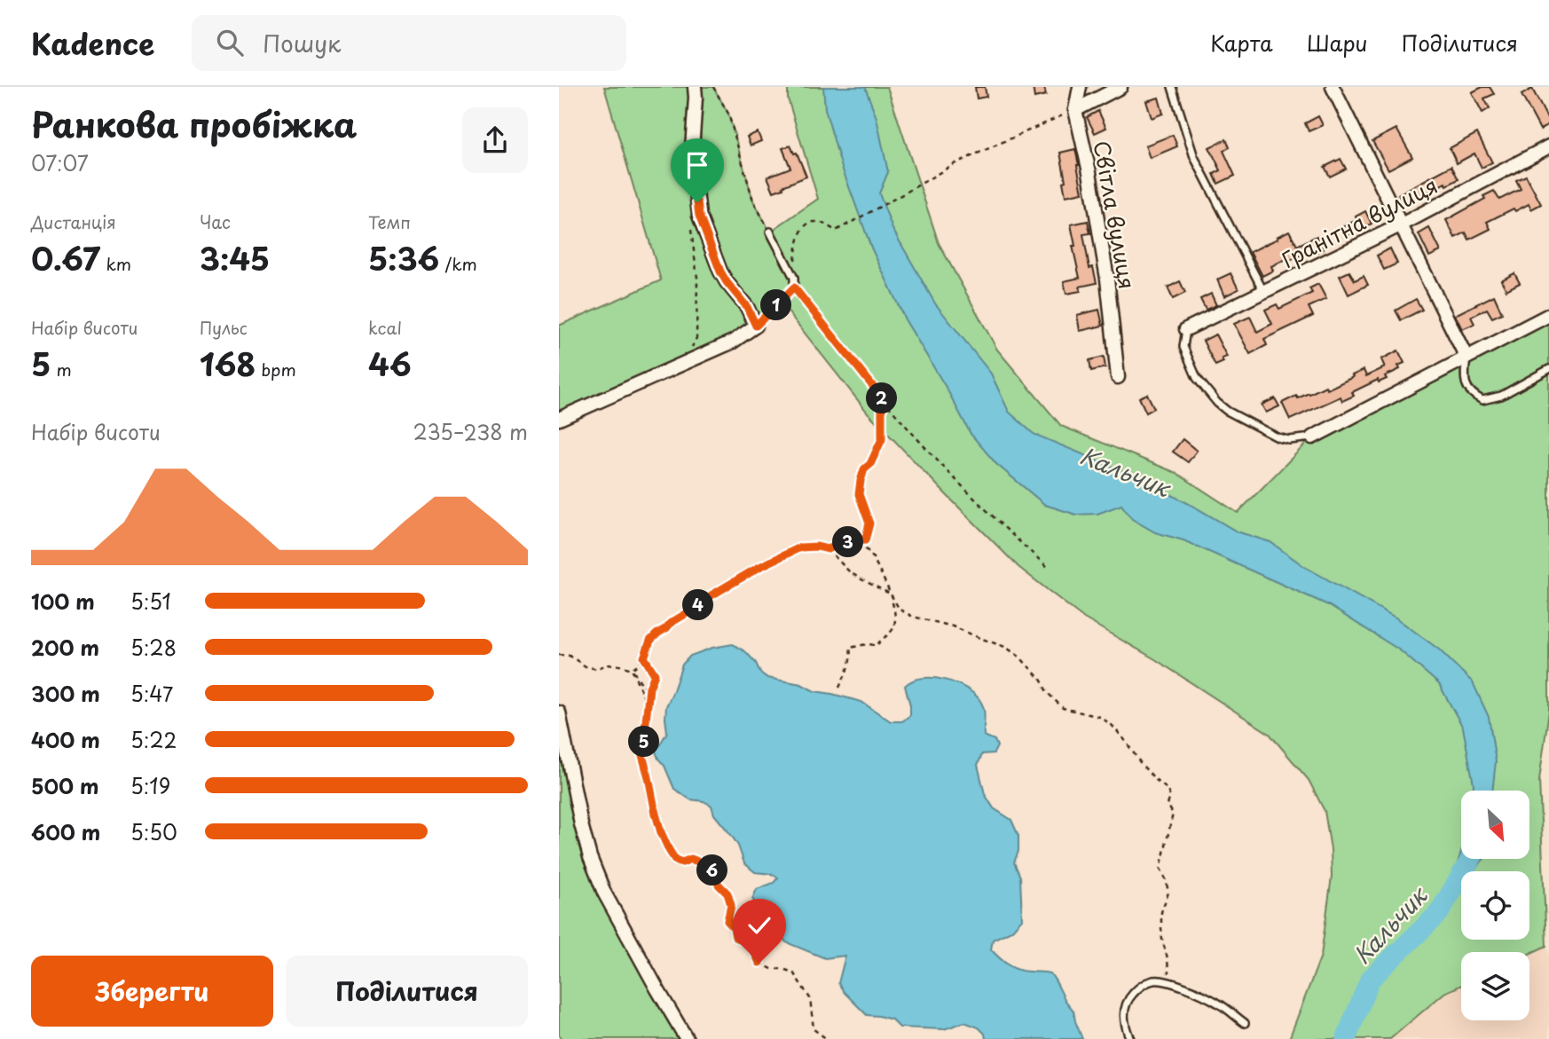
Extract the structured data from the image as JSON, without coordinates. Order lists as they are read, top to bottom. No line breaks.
{"streets":{"street":["Світла вулиця","Гранітна вулиця"]},"water":["Кальчик"],"north":"bottom right","page":{"header":"Kadence","search":"Пошук","nav":["Карта","Шари","Поділитися"],"heading":["Ранкова пробіжка","07:07"],"stats":[["Дистанція","0.67 km"],["Час","3:45"],["Темп","5:36 /km"],["Набір висоти","5 m"],["Пульс","168 bpm"],["kcal","46"]],"pins":["1","2","3","4","5","6"],"chart":["Набір висоти","235–238 m"],"list":[{"name":"100 m","note":"5:51"},{"name":"200 m","note":"5:28"},{"name":"300 m","note":"5:47"},{"name":"400 m","note":"5:22"},{"name":"500 m","note":"5:19"},{"name":"600 m","note":"5:50"}],"buttons":["Зберегти","Поділитися"]}}
